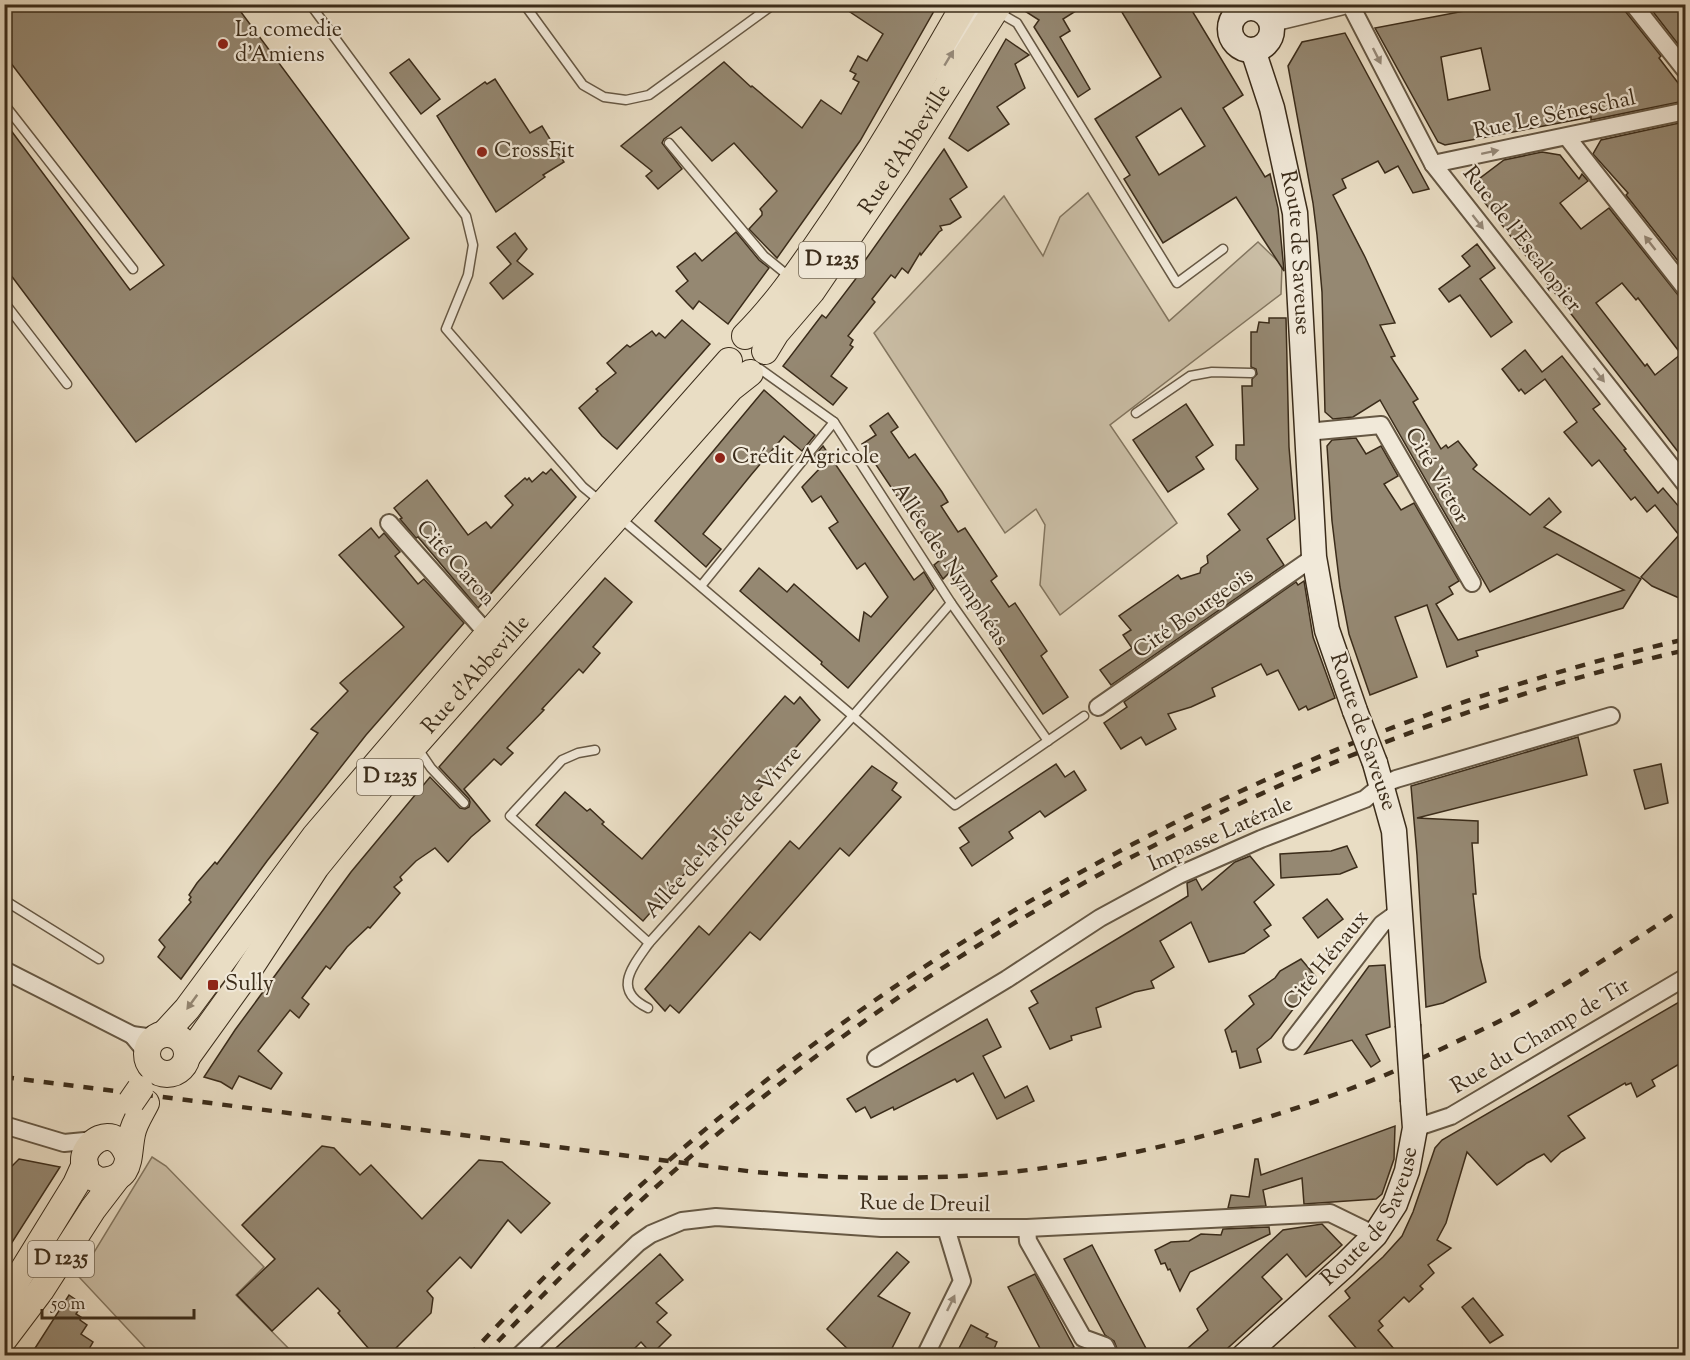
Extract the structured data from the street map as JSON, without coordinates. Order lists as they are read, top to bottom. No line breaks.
{"streets":{"main road":["Rue d'Abbeville","Route de Saveuse","D 1235"],"street":["Rue Le Séneschal","Rue de l'Escalopier","Cité Victor","Cité Caron","Cité Bourgeois","Impasse Latérale","Cité Hénaux","Rue du Champ de Tir","Rue de Dreuil"],"lane":["Allée des Nymphéas","Allée de la Joie de Vivre"]},"crossings":[["Rue Le Séneschal","Rue de l'Escalopier"],["Rue d'Abbeville","Cité Caron"],["Rue d'Abbeville","Allée des Nymphéas"],["Route de Saveuse","Cité Victor"],["Route de Saveuse","Cité Bourgeois"],["Route de Saveuse","Impasse Latérale"],["Route de Saveuse","Cité Hénaux"],["Route de Saveuse","Rue du Champ de Tir"],["Route de Saveuse","Rue de Dreuil"],["Allée des Nymphéas","Allée de la Joie de Vivre"]],"one_way":["Rue Le Séneschal"],"places":{"other":["La comedie d'Amiens","CrossFit","Crédit Agricole"],"transit":["Sully"]},"scale_bar":"50 m"}
